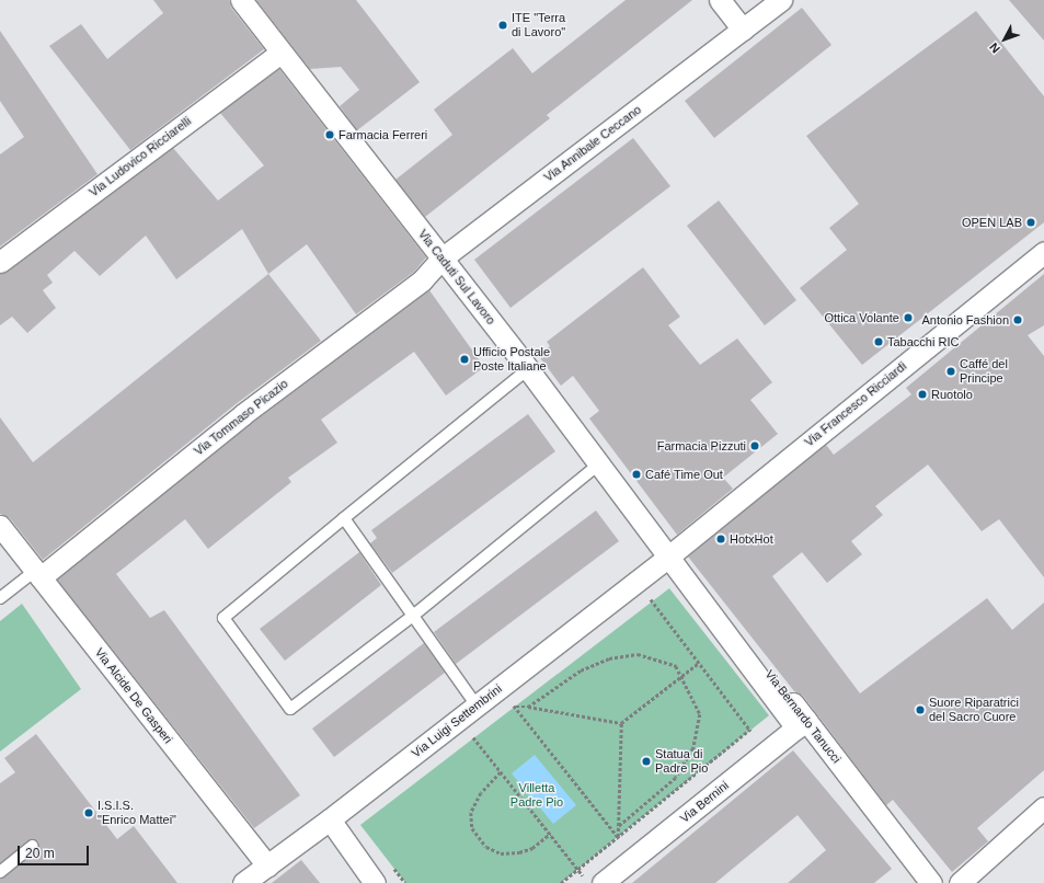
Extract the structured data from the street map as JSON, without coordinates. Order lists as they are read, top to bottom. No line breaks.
{"streets":{"street":["Via Annibale Ceccano","Via Ludovico Ricciarelli","Via Caduti Sul Lavoro","Via Francesco Ricciardi","Via Tommaso Picazio","Via Alcide De Gasperi","Via Bernardo Tanucci","Via Luigi Settembrini","Via Bernini"]},"crossings":[["Via Annibale Ceccano","Via Caduti Sul Lavoro"],["Via Annibale Ceccano","Via Tommaso Picazio"],["Via Ludovico Ricciarelli","Via Caduti Sul Lavoro"],["Via Caduti Sul Lavoro","Via Francesco Ricciardi"],["Via Caduti Sul Lavoro","Via Tommaso Picazio"],["Via Caduti Sul Lavoro","Via Bernardo Tanucci"],["Via Caduti Sul Lavoro","Via Luigi Settembrini"],["Via Francesco Ricciardi","Via Bernardo Tanucci"],["Via Francesco Ricciardi","Via Luigi Settembrini"],["Via Tommaso Picazio","Via Alcide De Gasperi"],["Via Alcide De Gasperi","Via Luigi Settembrini"],["Via Bernardo Tanucci","Via Luigi Settembrini"],["Via Bernardo Tanucci","Via Bernini"]],"parks":["Villetta Padre Pio"],"places":["ITE \"Terra di Lavoro\"","Farmacia Ferreri","OPEN LAB","Ottica Volante","Antonio Fashion","Tabacchi RIC","Ufficio Postale Poste Italiane","Caffé del Principe","Ruotolo","Farmacia Pizzuti","Café Time Out","HotxHot","Suore Riparatrici del Sacro Cuore","Statua di Padre Pio","I.S.I.S. \"Enrico Mattei\""],"scale_bar":"20 m","north":"bottom left"}
